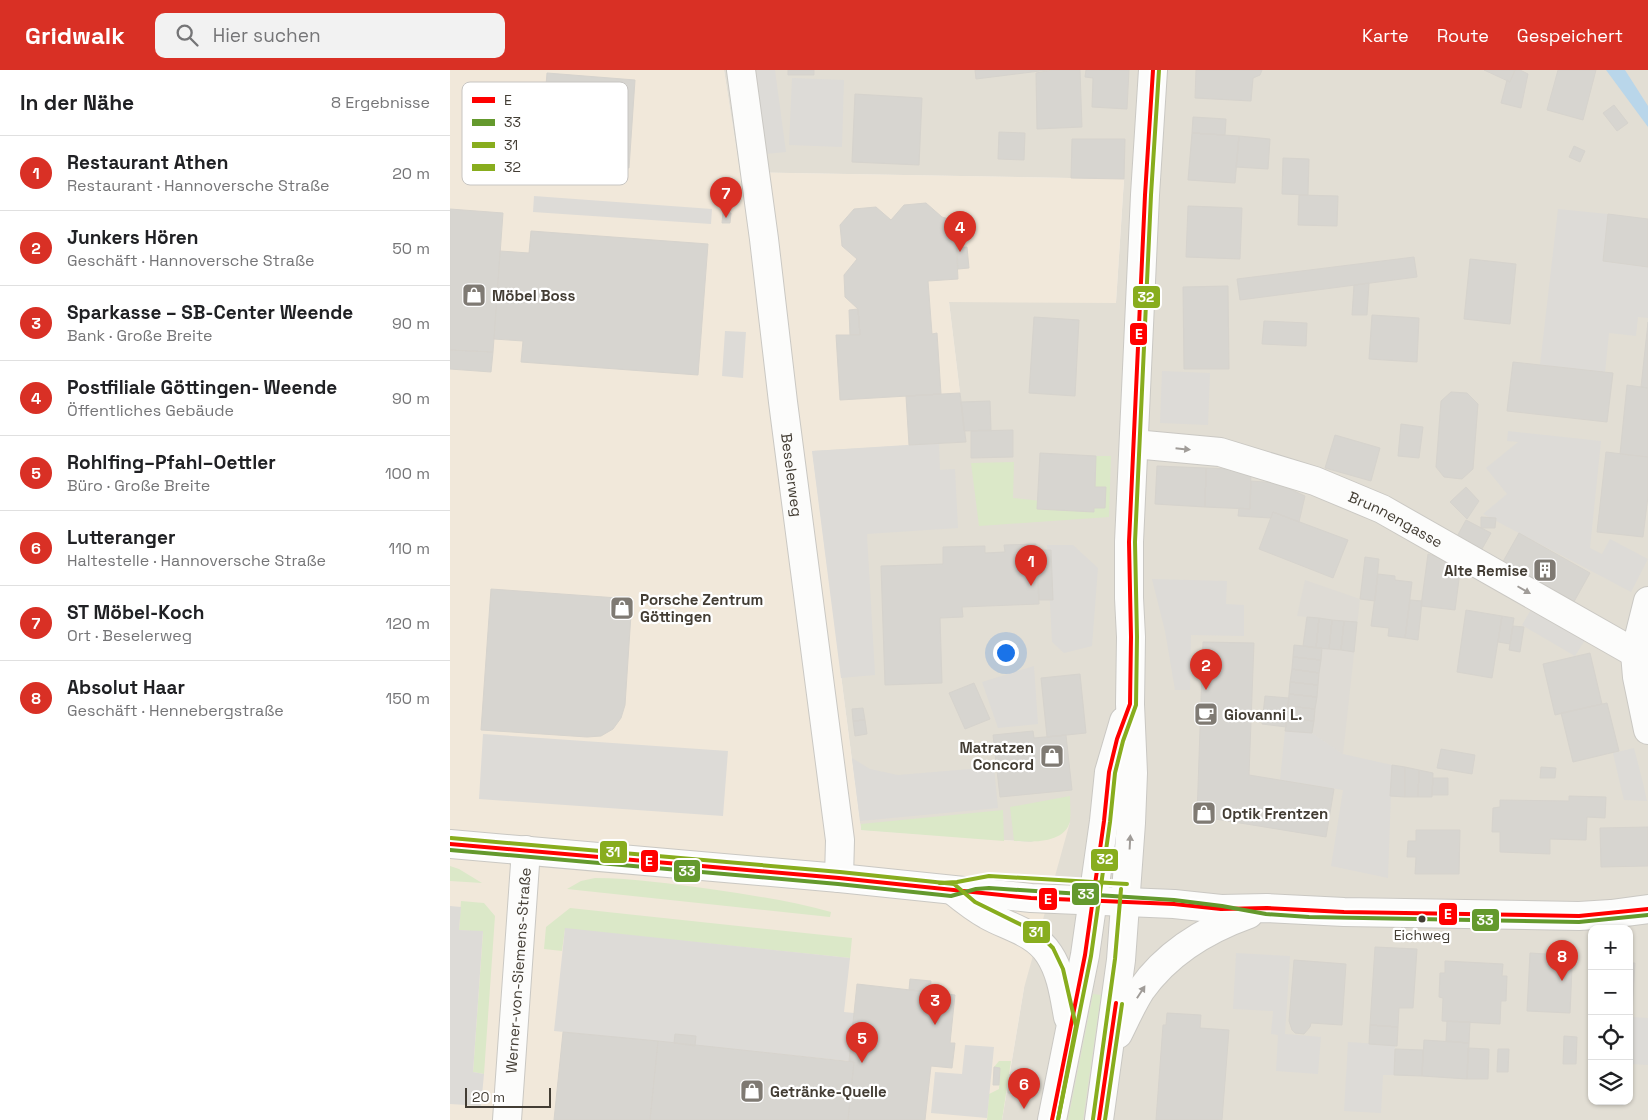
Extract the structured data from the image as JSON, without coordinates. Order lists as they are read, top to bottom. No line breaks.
{"streets":{"street":["Beselerweg","Brunnengasse","Werner-von-Siemens-Straße"]},"one_way":["Brunnengasse"],"places":{"shop":["Möbel Boss","Porsche Zentrum Göttingen","Matratzen Concord","Optik Frentzen","Getränke-Quelle"],"building":["Alte Remise"],"cafe":["Giovanni L."],"other":["Eichweg"]},"lines":["transit line E","transit line 32","transit line 31","transit line 33"],"legend":["E","33","31","32"],"scale_bar":"20 m","page":{"header":"Gridwalk","search":"Hier suchen","nav":["Karte","Route","Gespeichert"],"heading":["In der Nähe","8 Ergebnisse"],"list":[{"mark":"1","name":"Restaurant Athen","note":"Restaurant · Hannoversche Straße","value":"20 m"},{"mark":"2","name":"Junkers Hören","note":"Geschäft · Hannoversche Straße","value":"50 m"},{"mark":"3","name":"Sparkasse – SB-Center Weende","note":"Bank · Große Breite","value":"90 m"},{"mark":"4","name":"Postfiliale Göttingen- Weende","note":"Öffentliches Gebäude","value":"90 m"},{"mark":"5","name":"Rohlfing–Pfahl–Oettler","note":"Büro · Große Breite","value":"100 m"},{"mark":"6","name":"Lutteranger","note":"Haltestelle · Hannoversche Straße","value":"110 m"},{"mark":"7","name":"ST Möbel-Koch","note":"Ort · Beselerweg","value":"120 m"},{"mark":"8","name":"Absolut Haar","note":"Geschäft · Hennebergstraße","value":"150 m"}],"pins":["7","4","1","2","8","3","5","6"],"map_buttons":["+","−"],"scale":"20 m"}}
